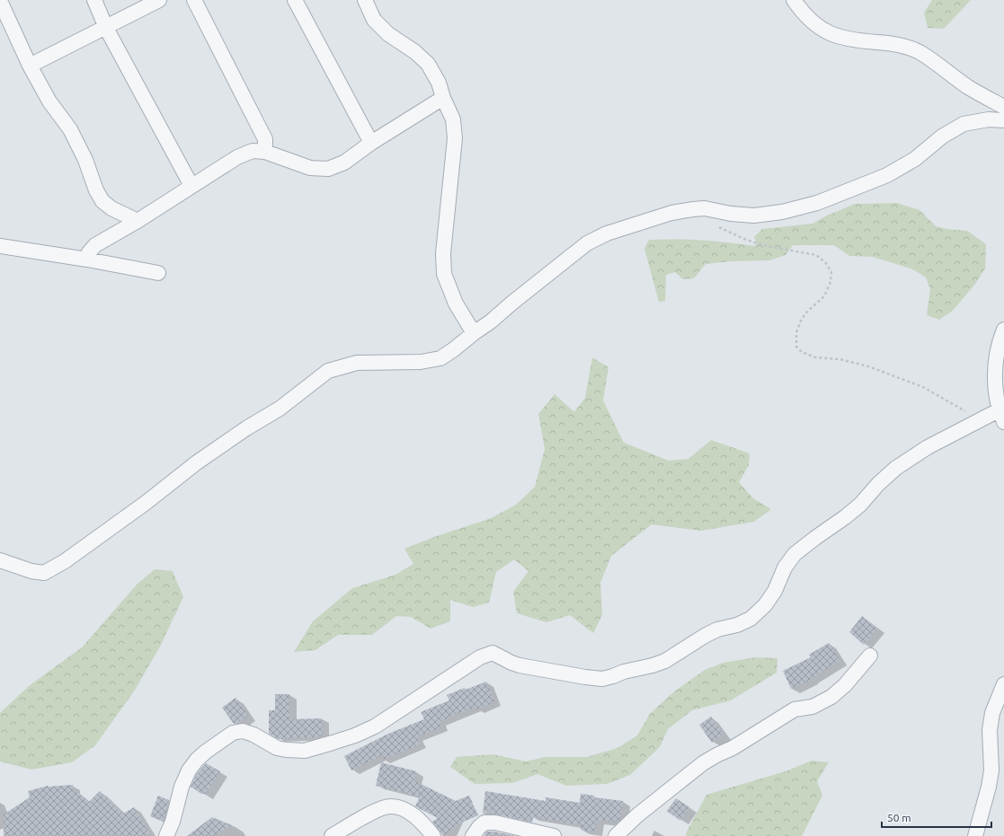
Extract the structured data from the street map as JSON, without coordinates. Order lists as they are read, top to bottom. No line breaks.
{"scale_bar":"50 m"}
